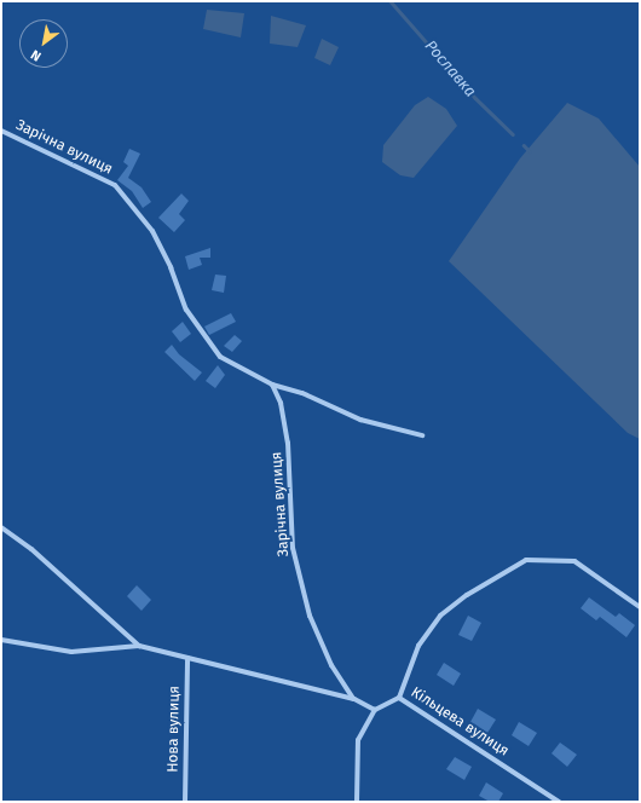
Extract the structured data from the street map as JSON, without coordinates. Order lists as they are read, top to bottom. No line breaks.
{"streets":{"street":["Зарічна вулиця","Кільцева вулиця","Нова вулиця"]},"water":["Рославка"],"north":"bottom left"}
